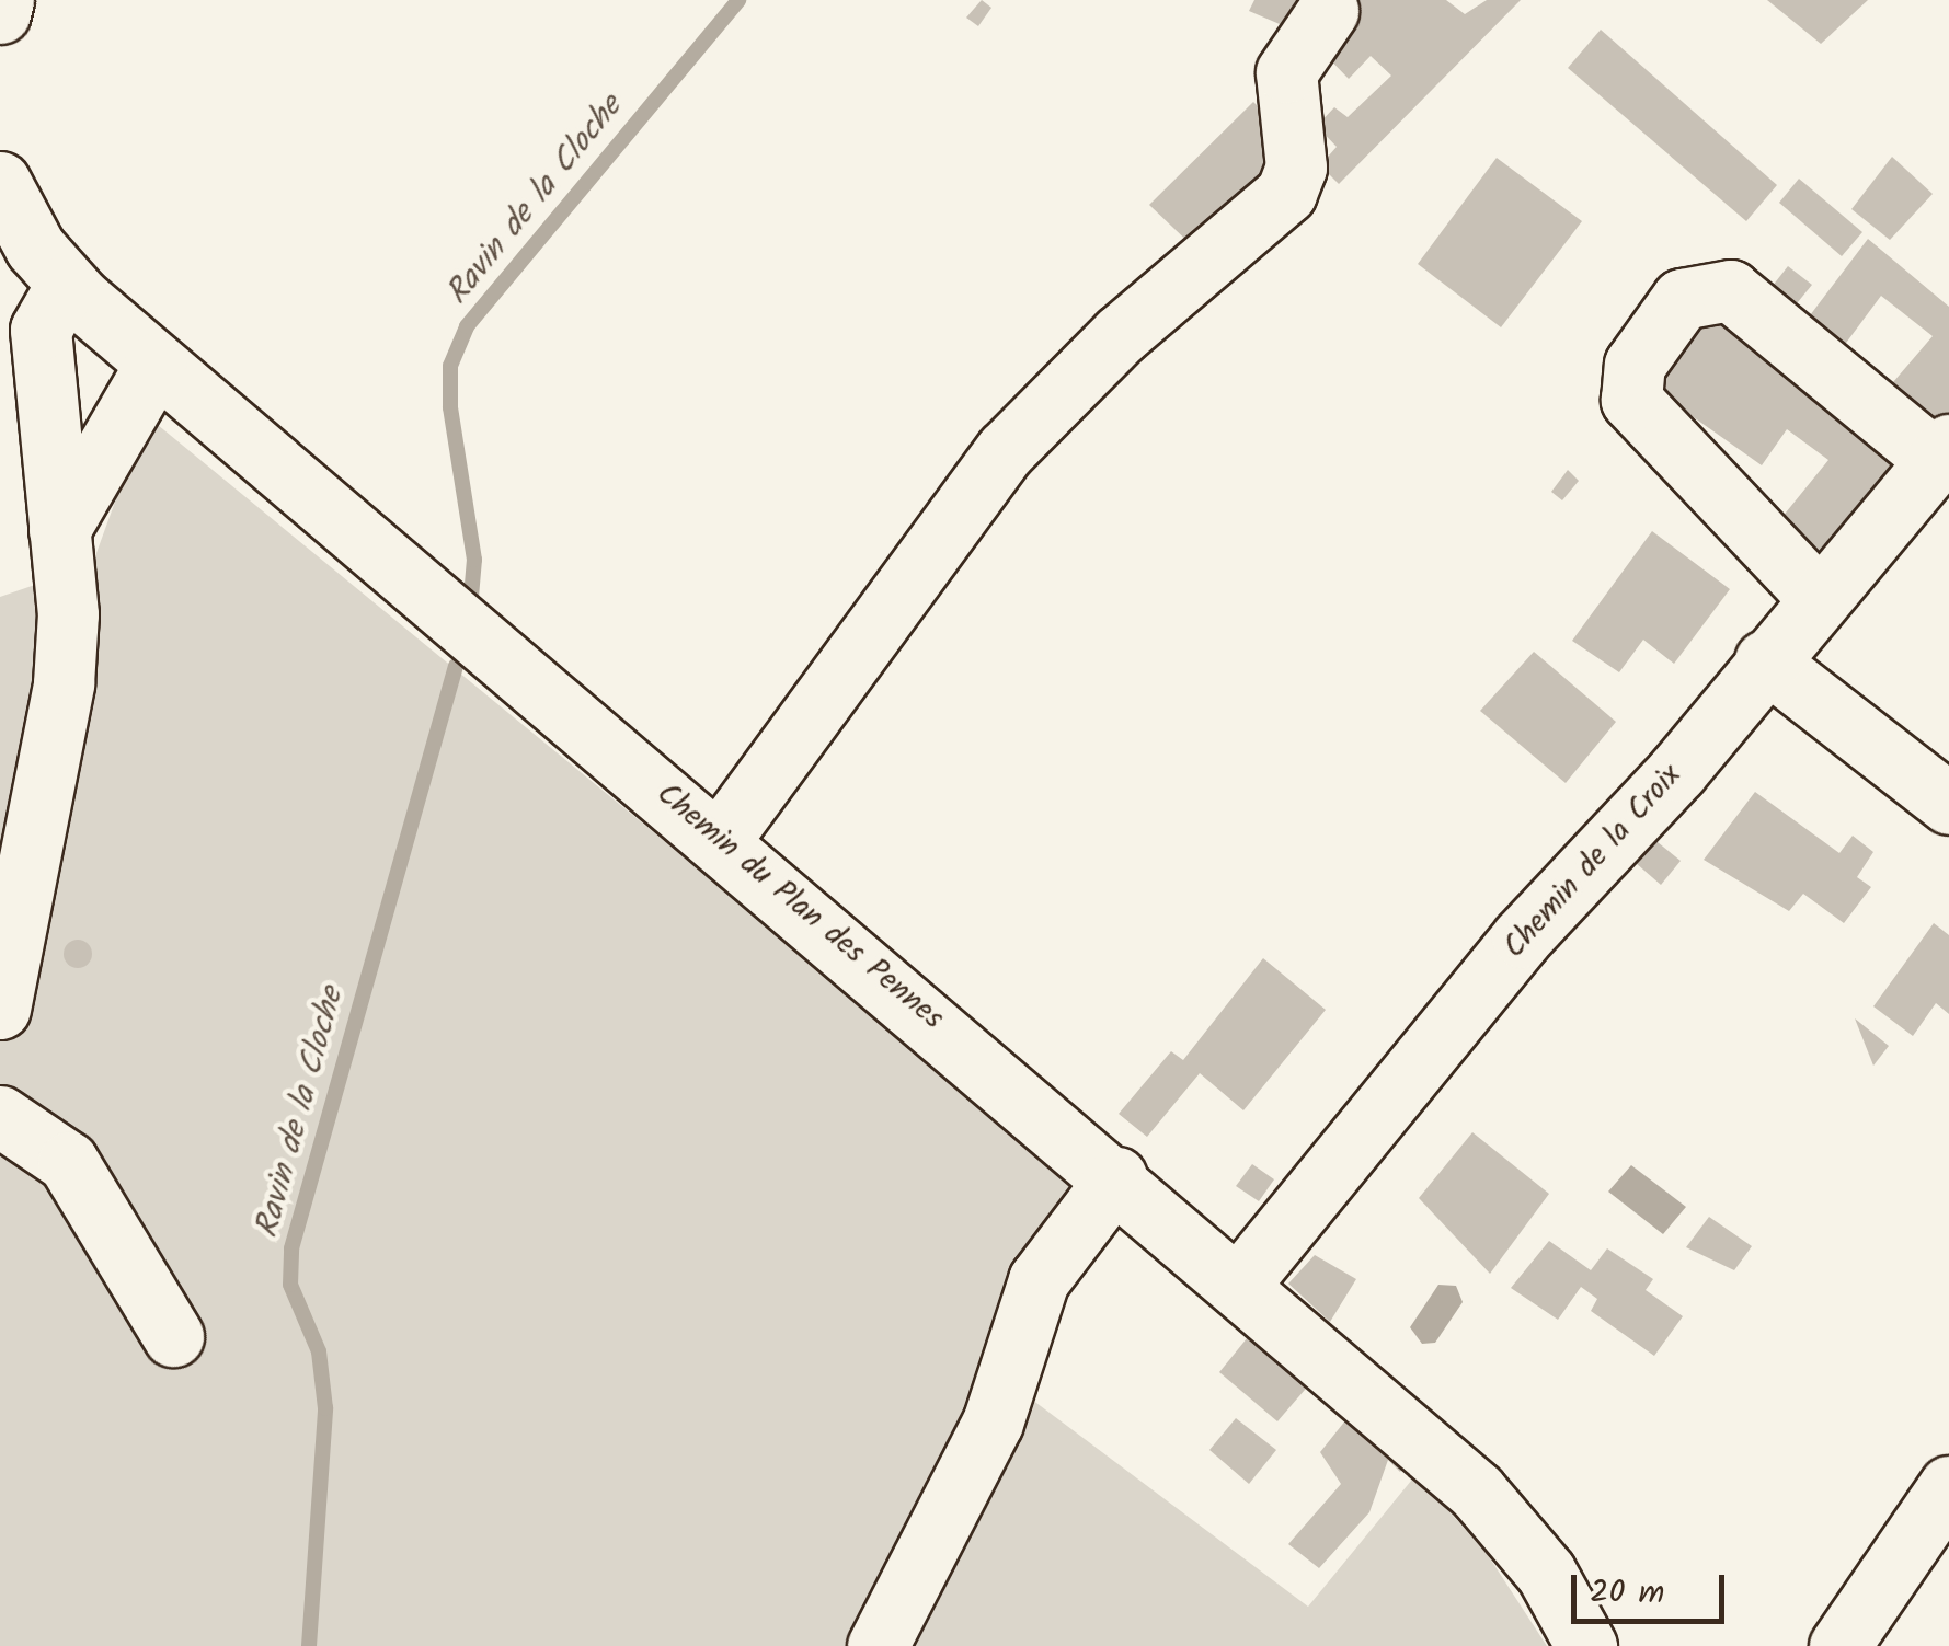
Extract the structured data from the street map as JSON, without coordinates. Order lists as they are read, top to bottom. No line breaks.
{"streets":{"street":["Chemin de la Croix","Chemin du Plan des Pennes"]},"crossings":[["Chemin de la Croix","Chemin du Plan des Pennes"]],"water":["Ravin de la Cloche"],"scale_bar":"20 m"}
